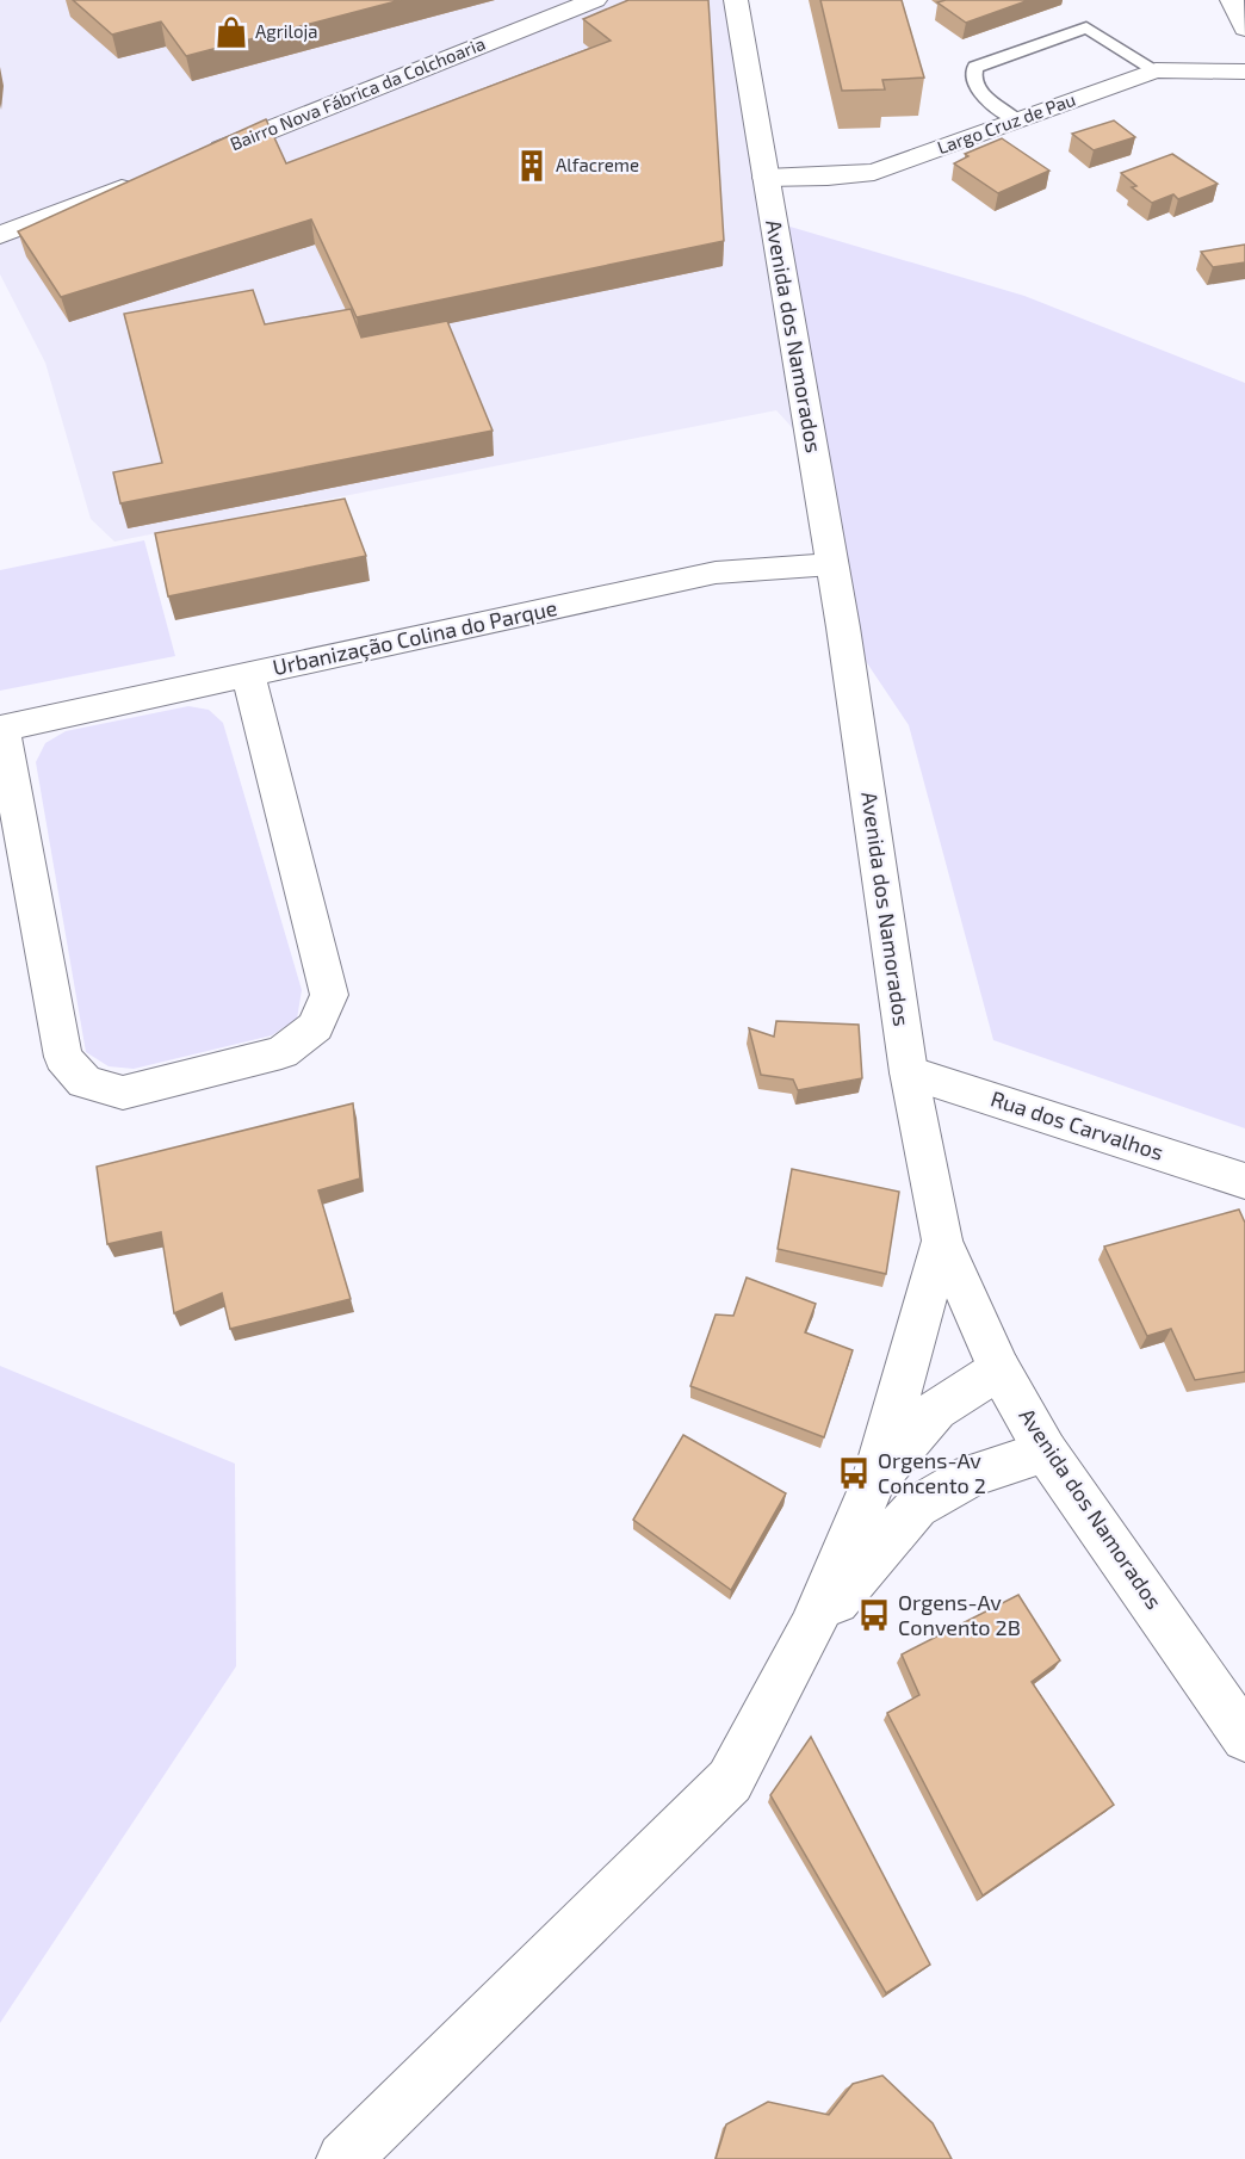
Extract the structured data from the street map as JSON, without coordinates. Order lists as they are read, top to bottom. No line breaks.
{"streets":{"street":["Bairro Nova Fábrica da Colchoaria","Largo Cruz de Pau","Avenida dos Namorados","Urbanização Colina do Parque","Rua dos Carvalhos"]},"crossings":[["Largo Cruz de Pau","Avenida dos Namorados"],["Avenida dos Namorados","Urbanização Colina do Parque"],["Avenida dos Namorados","Rua dos Carvalhos"]],"places":{"shop":["Agriloja"],"building":["Alfacreme"],"bus stop":["Orgens-Av Concento 2","Orgens-Av Convento 2B"]}}
